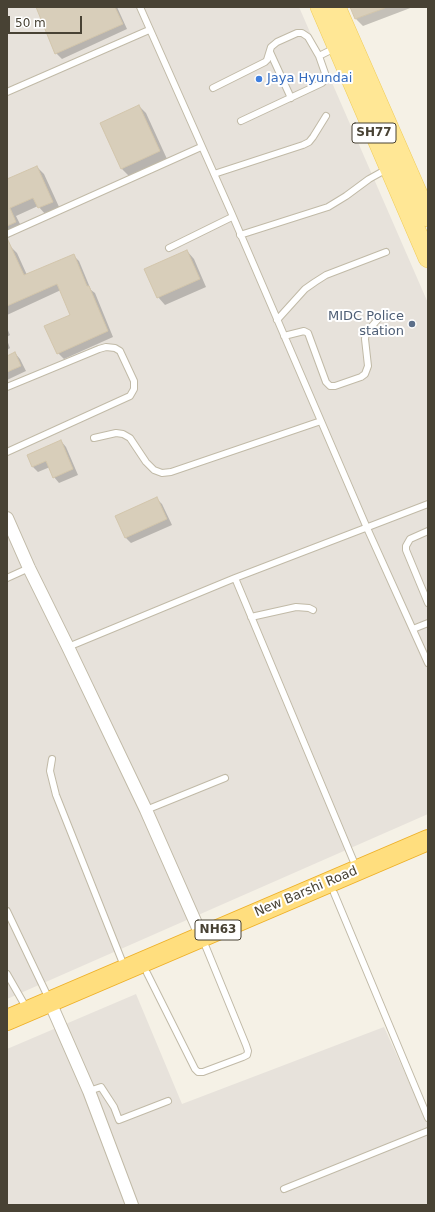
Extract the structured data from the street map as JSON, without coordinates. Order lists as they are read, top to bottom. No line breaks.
{"streets":{"highway":["New Barshi Road","NH63"],"main road":["SH77"]},"places":["Jaya Hyundai","MIDC Police station"],"scale_bar":"50 m"}
